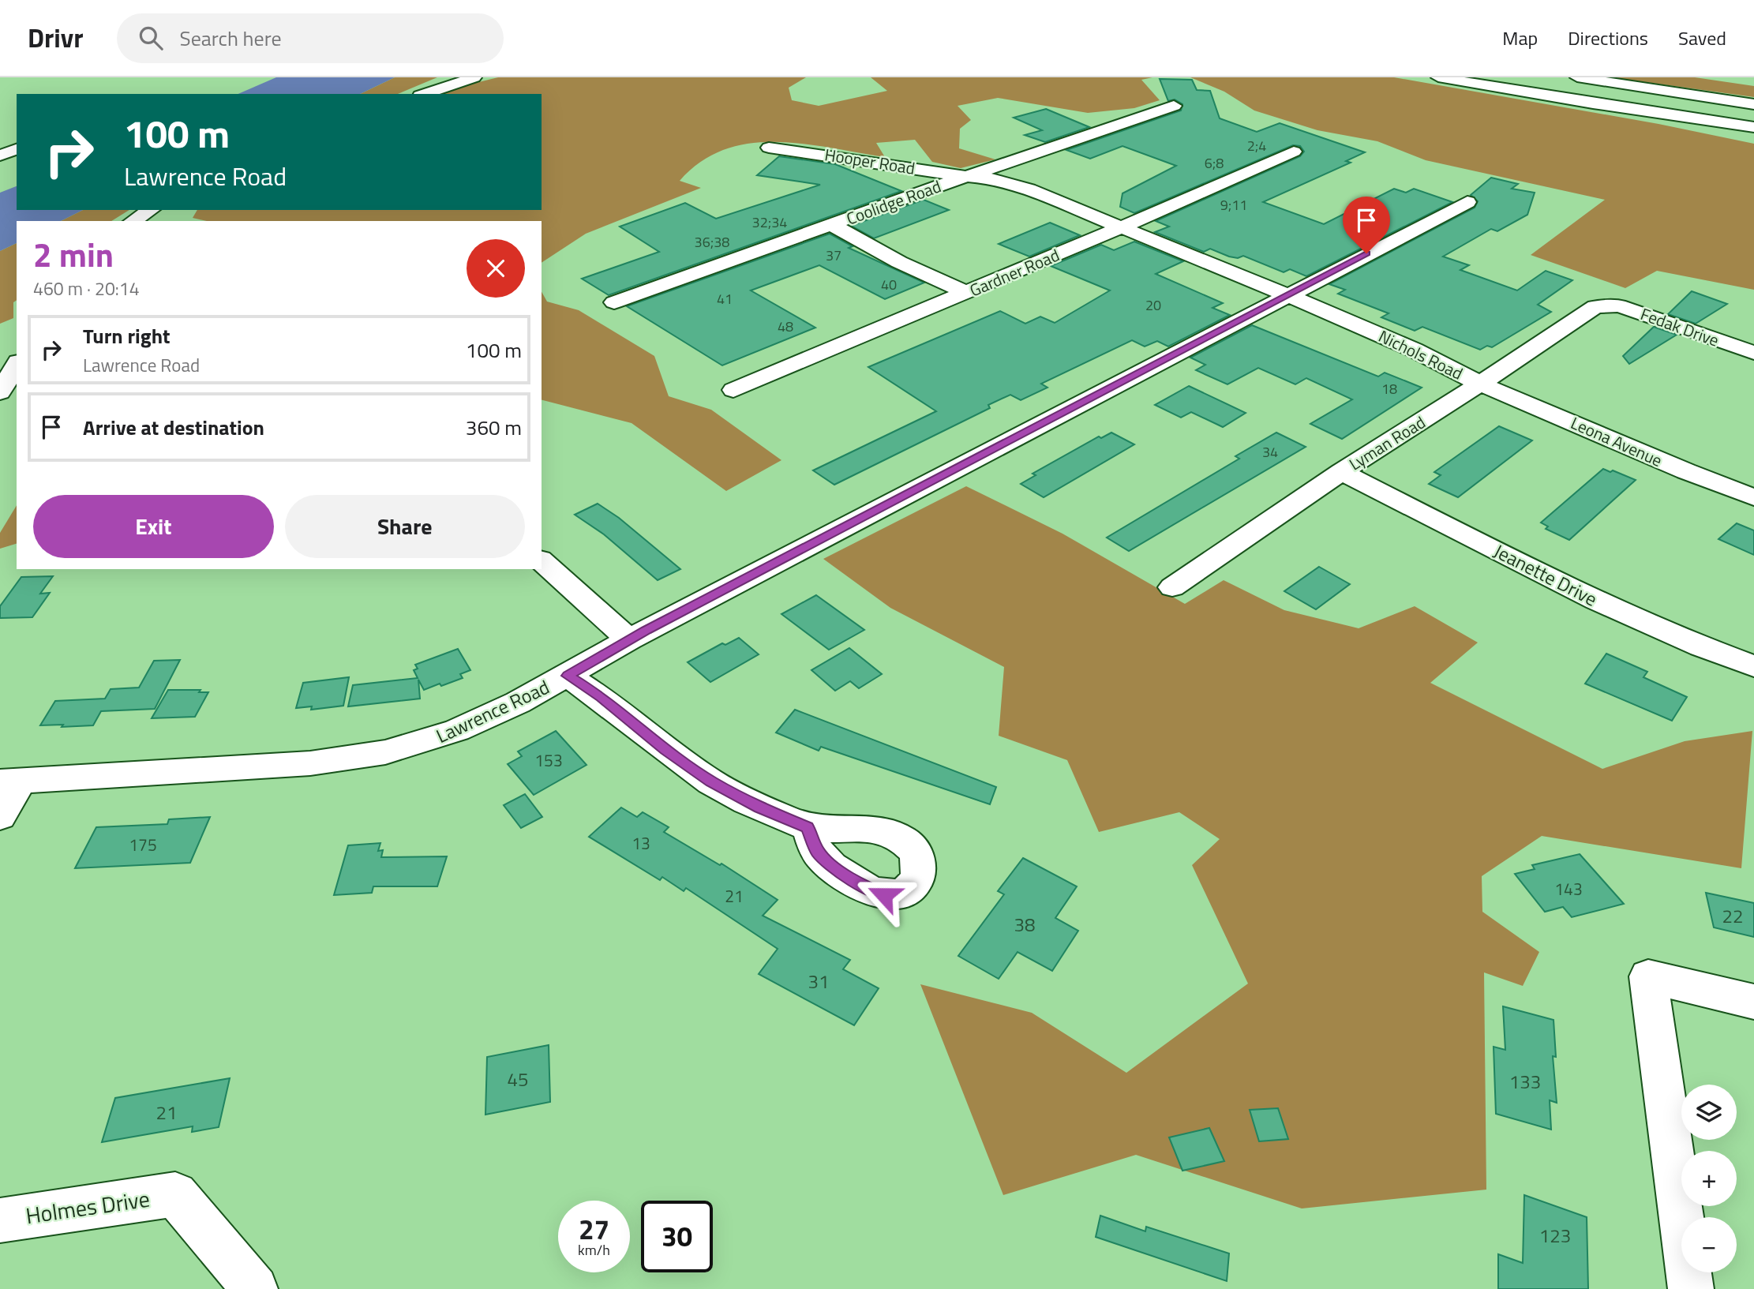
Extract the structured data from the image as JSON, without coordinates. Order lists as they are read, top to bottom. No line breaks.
{"streets":{"main road":["Hooper Road","Coolidge Road","Gardner Road","Fedak Drive","Nichols Road","Leona Avenue","Lyman Road","Jeanette Drive","Lawrence Road","Holmes Drive"]},"crossings":[["Hooper Road","Coolidge Road"],["Hooper Road","Nichols Road"],["Coolidge Road","Nichols Road"],["Gardner Road","Nichols Road"],["Fedak Drive","Lyman Road"],["Nichols Road","Leona Avenue"],["Nichols Road","Lyman Road"],["Nichols Road","Lawrence Road"],["Leona Avenue","Lyman Road"],["Lyman Road","Jeanette Drive"]],"house_numbers":["2;4","6;8","9;11","32;34","36;38","37","40","41","20","48","18","34","153","13","175","143","21","22","38","31","45","133","21","123"],"page":{"header":"Drivr","search":"Search here","nav":["Map","Directions","Saved"],"turn":["100 m","Lawrence Road"],"heading":["2 min","460 m · 20:14"],"list":[{"name":"Turn right","note":"Lawrence Road","value":"100 m"},{"name":"Arrive at destination","value":"360 m"}],"buttons":["Exit","Share"],"map_buttons":["+","−"],"speed":"27 km/h","limit":"30"}}
